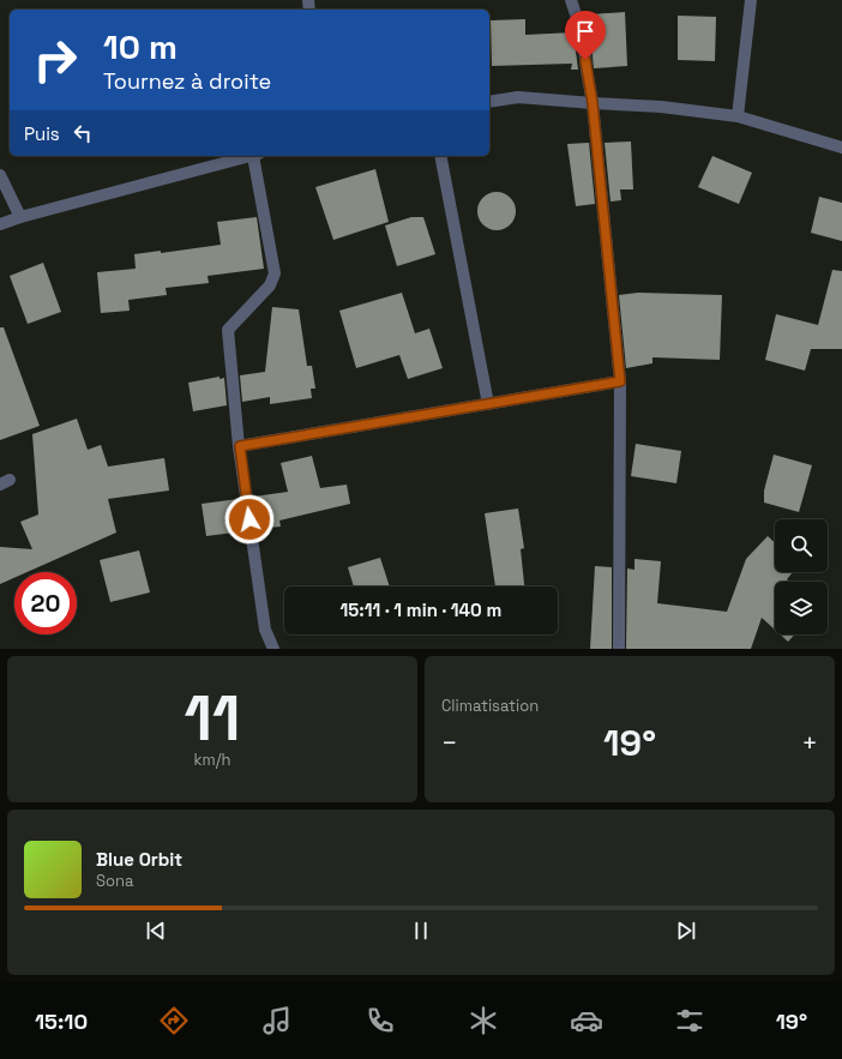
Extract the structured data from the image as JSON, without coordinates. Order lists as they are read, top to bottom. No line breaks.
{"page":{"turn":["10 m","Tournez à droite"],"then":"Puis","limit":"20","trip":"15:11 · 1 min · 140 m","tile":[["11","km/h"],"Climatisation"],"heat":["−","19°","+"],"song":["Blue Orbit","Sona"],"tabs":["15:10","19°"]}}
